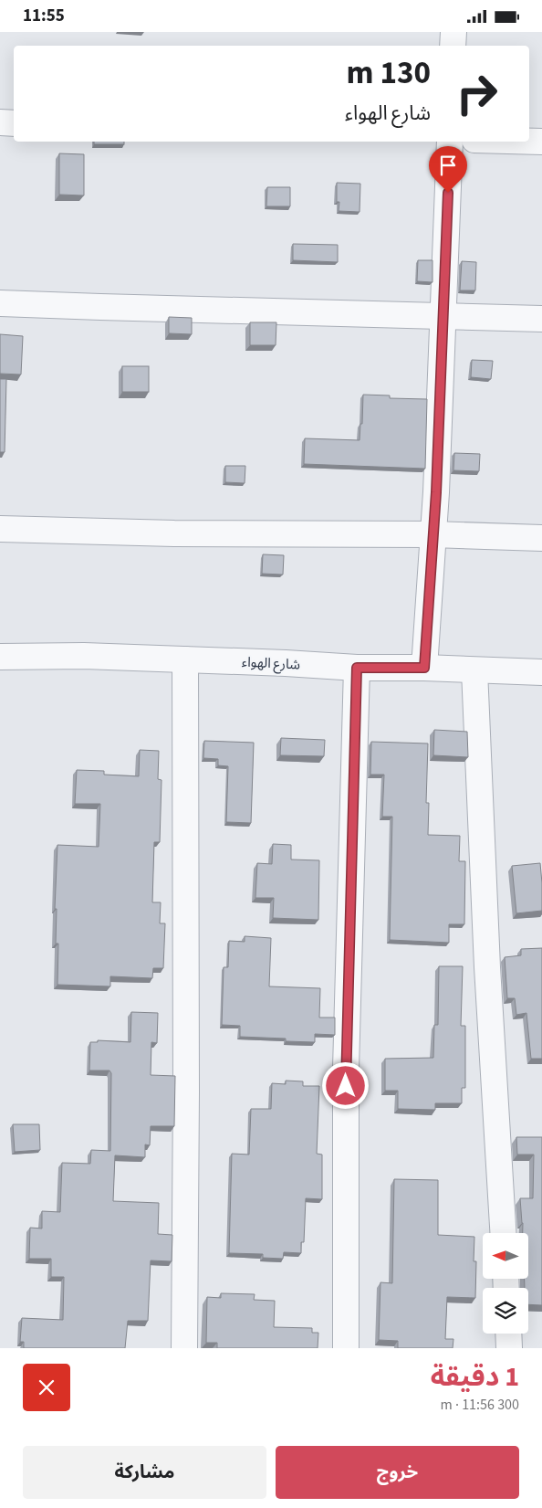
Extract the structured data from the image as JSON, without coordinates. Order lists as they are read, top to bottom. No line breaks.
{"streets":{"street":["شارع الهواء"]},"north":"left","page":{"status":"11:55","turn":["130 m","شارع الهواء"],"heading":["1 دقيقة","300 m · 11:56"],"buttons":["خروج","مشاركة"]}}
